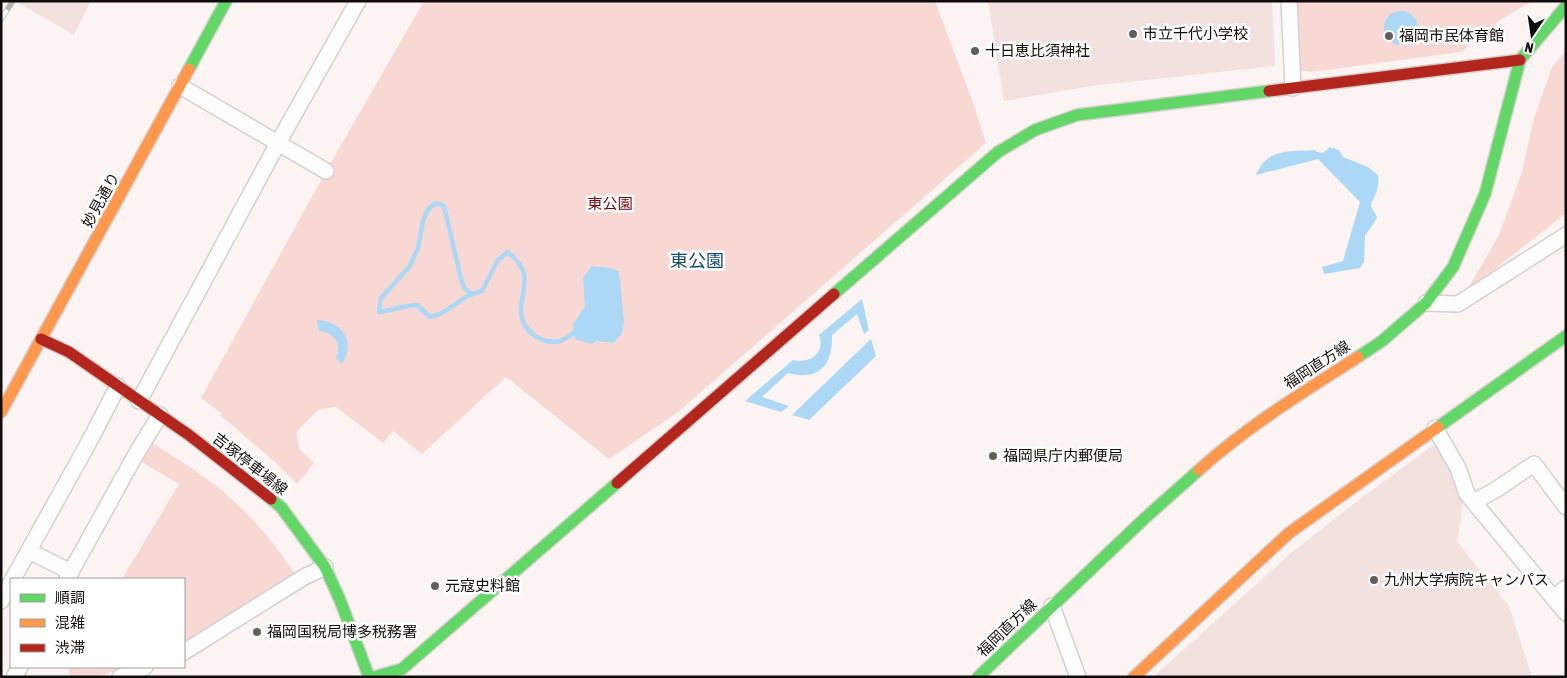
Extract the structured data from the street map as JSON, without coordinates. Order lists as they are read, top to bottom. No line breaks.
{"streets":{"main road":["妙見通り","福岡直方線","吉塚停車場線"]},"crossings":[["妙見通り","吉塚停車場線"]],"districts":["東公園"],"parks":["東公園"],"places":["市立千代小学校","福岡市民体育館","十日恵比須神社","福岡県庁内郵便局","九州大学病院キャンパス","元寇史料館","福岡国税局博多税務署"],"legend":["順調","混雑","渋滞"],"north":"bottom"}
